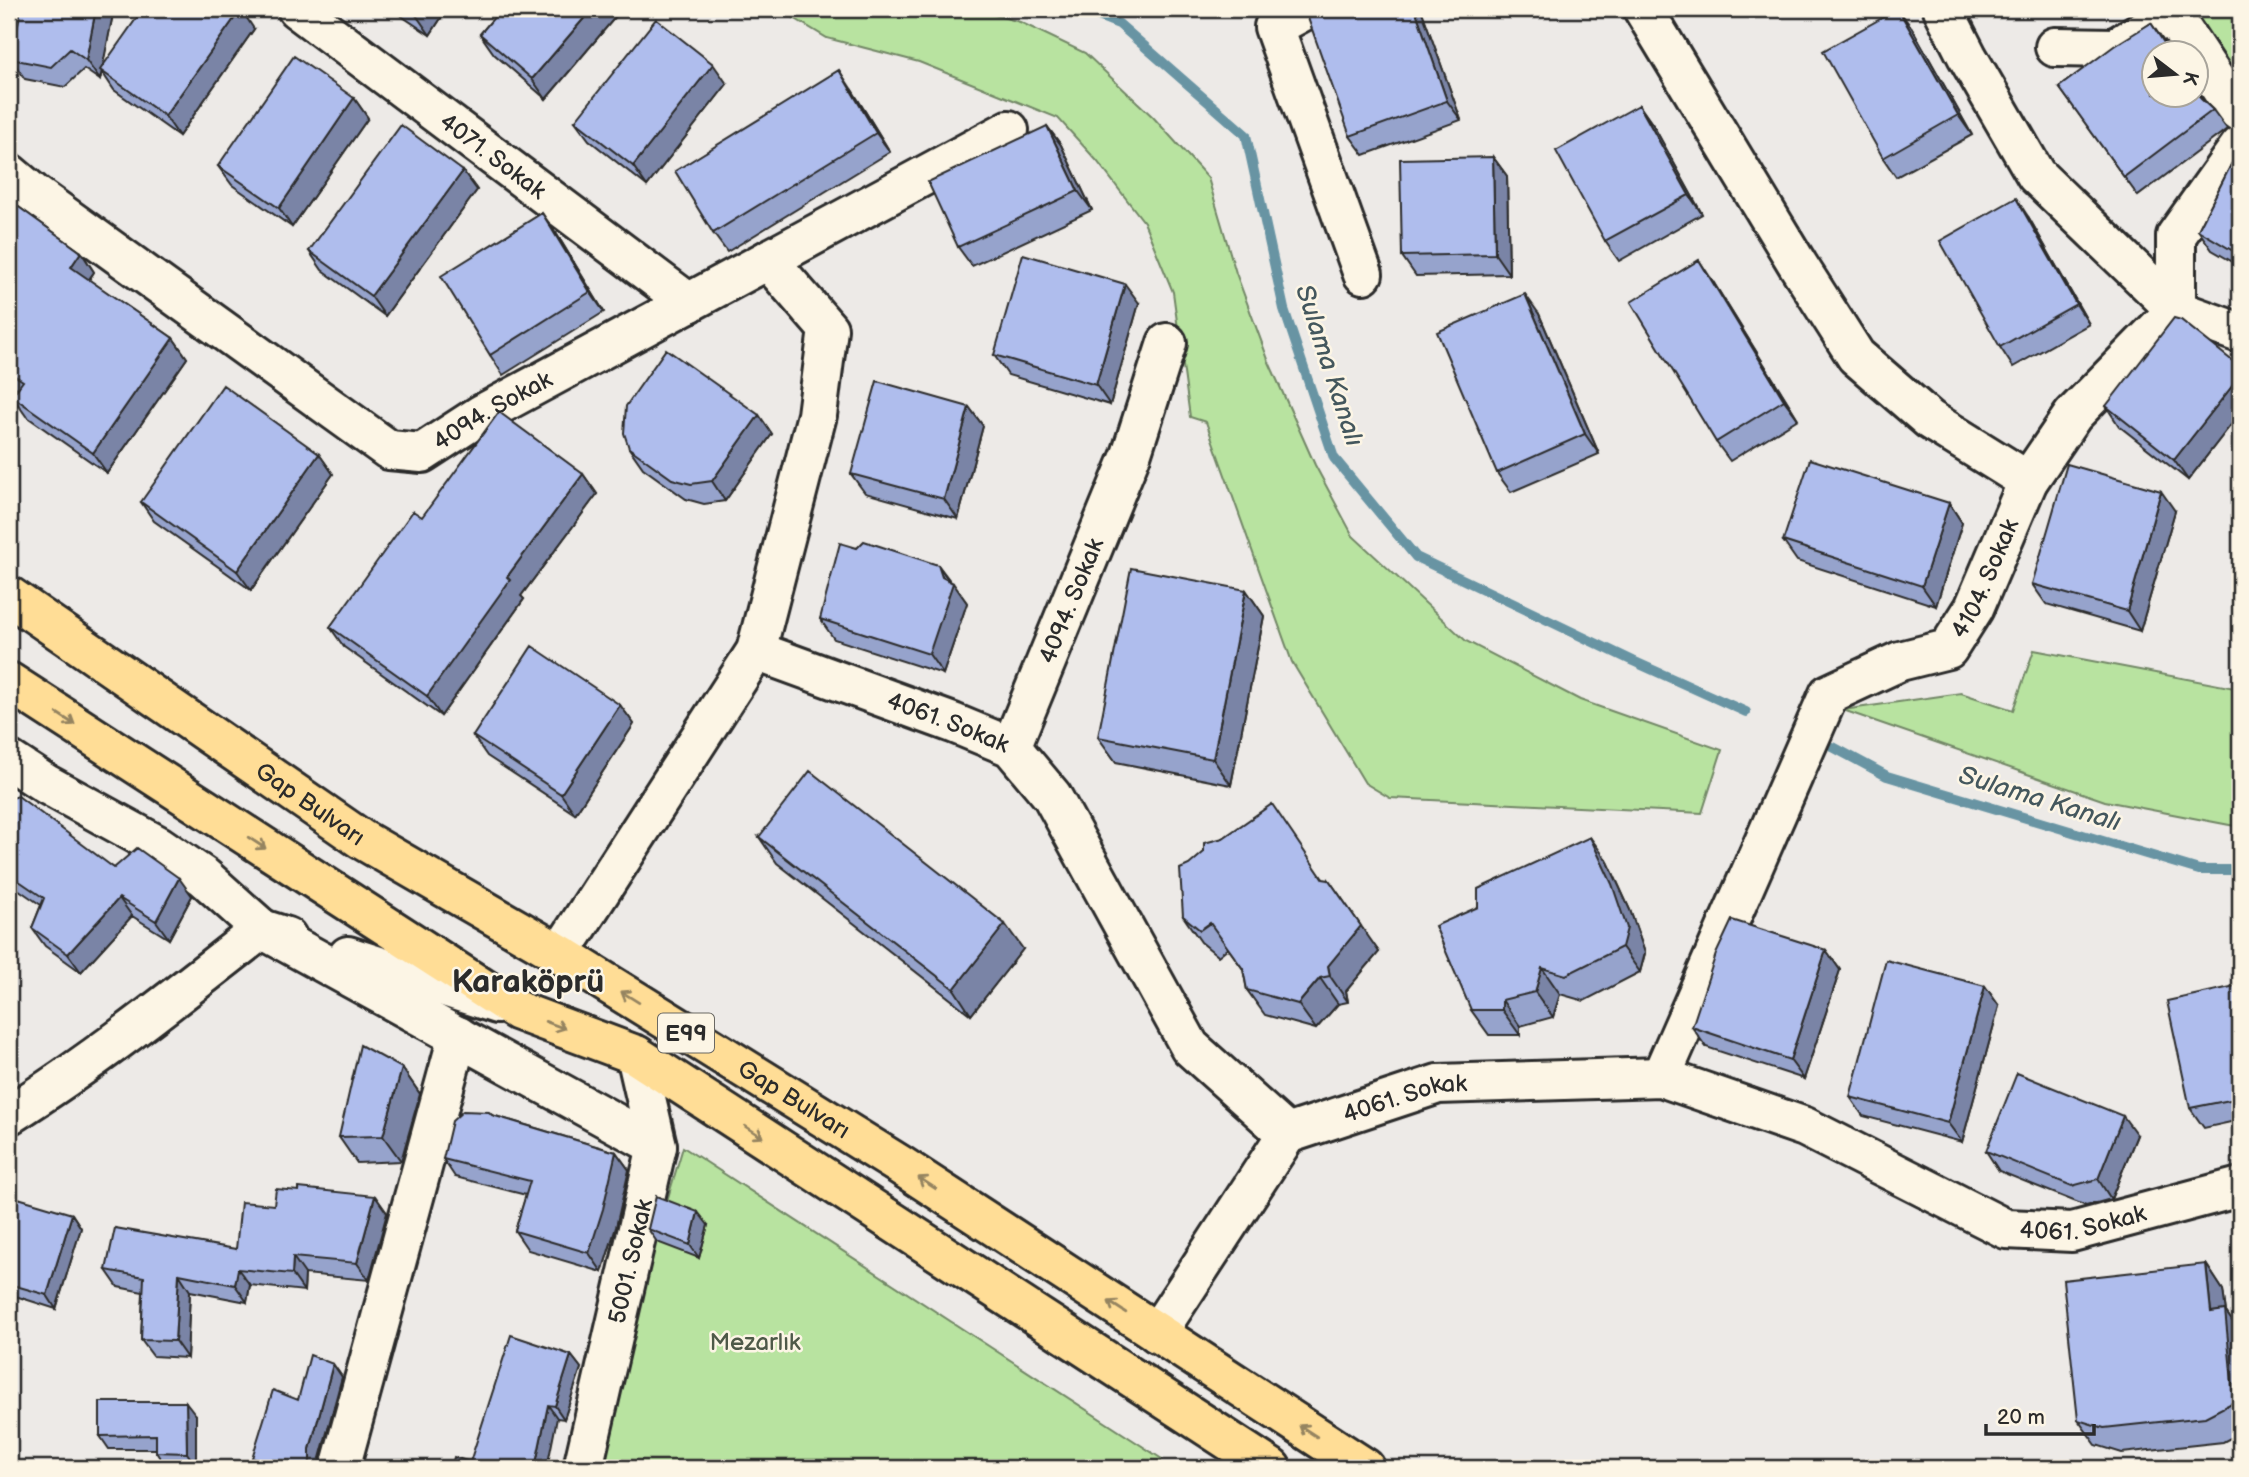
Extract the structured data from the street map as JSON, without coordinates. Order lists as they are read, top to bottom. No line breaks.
{"streets":{"highway":["Gap Bulvarı","E99"],"street":["4071. Sokak","4094. Sokak","4104. Sokak","4061. Sokak","5001. Sokak"]},"crossings":[["4071. Sokak","4094. Sokak"],["4094. Sokak","4061. Sokak"],["4104. Sokak","4061. Sokak"],["Gap Bulvarı","5001. Sokak"]],"districts":["Karaköprü"],"water":["Sulama Kanalı"],"parks":["Mezarlık"],"scale_bar":"20 m","north":"right"}
